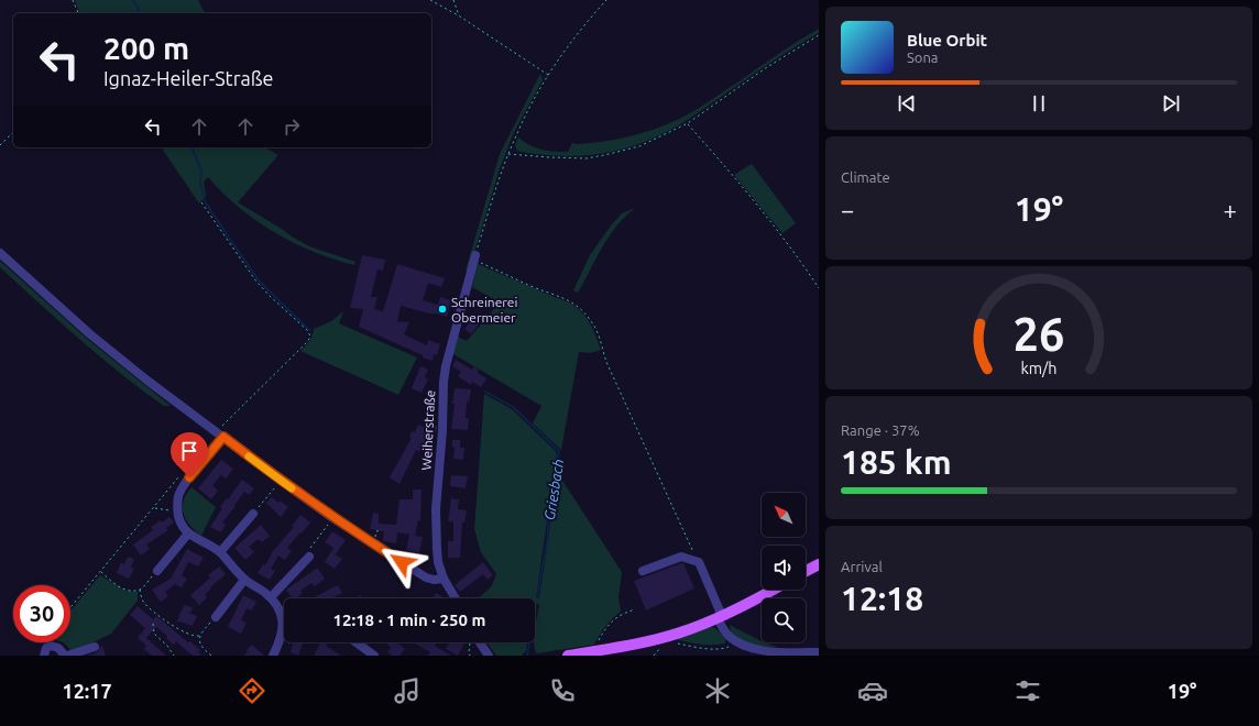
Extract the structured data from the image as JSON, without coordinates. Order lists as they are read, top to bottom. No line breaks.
{"streets":{"street":["Weiherstraße"]},"water":["Griesbach"],"places":["Schreinerei Obermeier"],"north":"top left","page":{"turn":["200 m","Ignaz-Heiler-Straße"],"song":["Blue Orbit","Sona"],"tile":["Climate",["Range · 37%","185 km"],["Arrival","12:18"]],"heat":["−","19°","+"],"limit":"30","trip":"12:18 · 1 min · 250 m","tabs":["12:17","19°"],"gauge":["26","km/h"]}}
